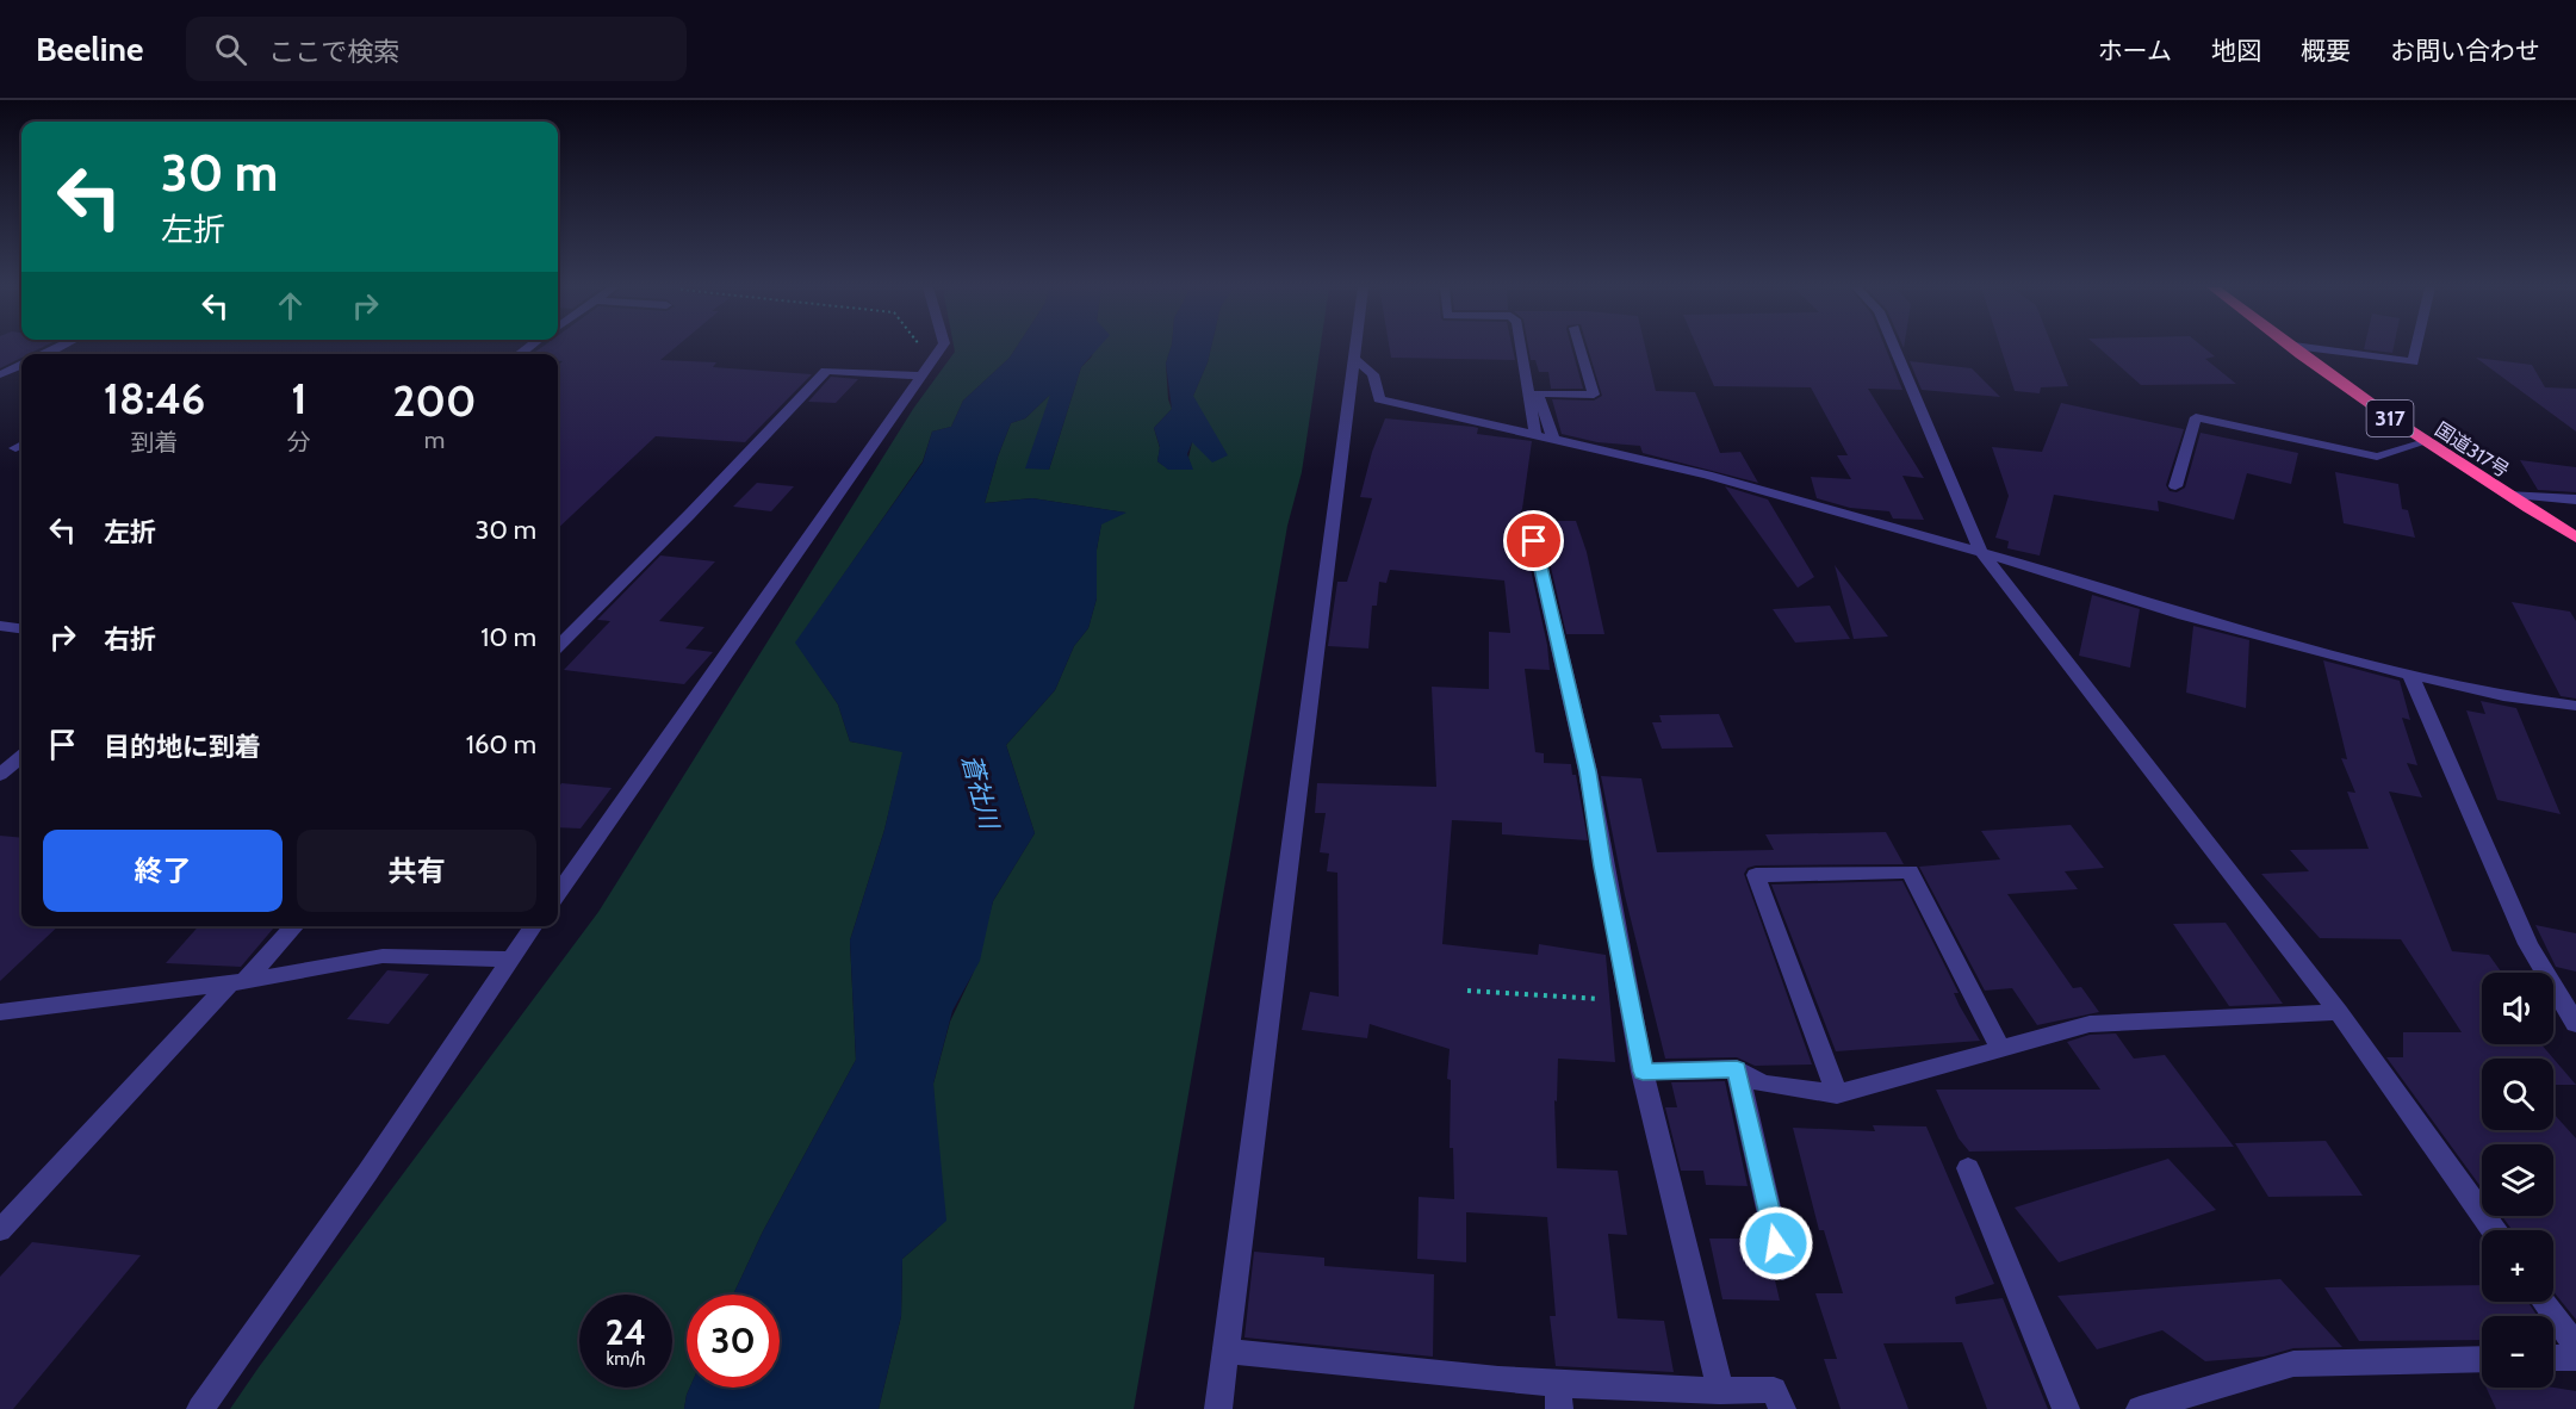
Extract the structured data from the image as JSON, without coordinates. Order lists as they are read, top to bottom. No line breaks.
{"streets":{"highway":["317","国道317号"]},"water":["蒼社川"],"page":{"header":"Beeline","search":"ここで検索","nav":["ホーム","地図","概要","お問い合わせ"],"turn":["30 m","左折"],"eta":["18:46","到着","1","分","200","m"],"list":[{"name":"左折","value":"30 m"},{"name":"右折","value":"10 m"},{"name":"目的地に到着","value":"160 m"}],"buttons":["終了","共有"],"map_buttons":["+","−"],"speed":"24 km/h","limit":"30"}}
